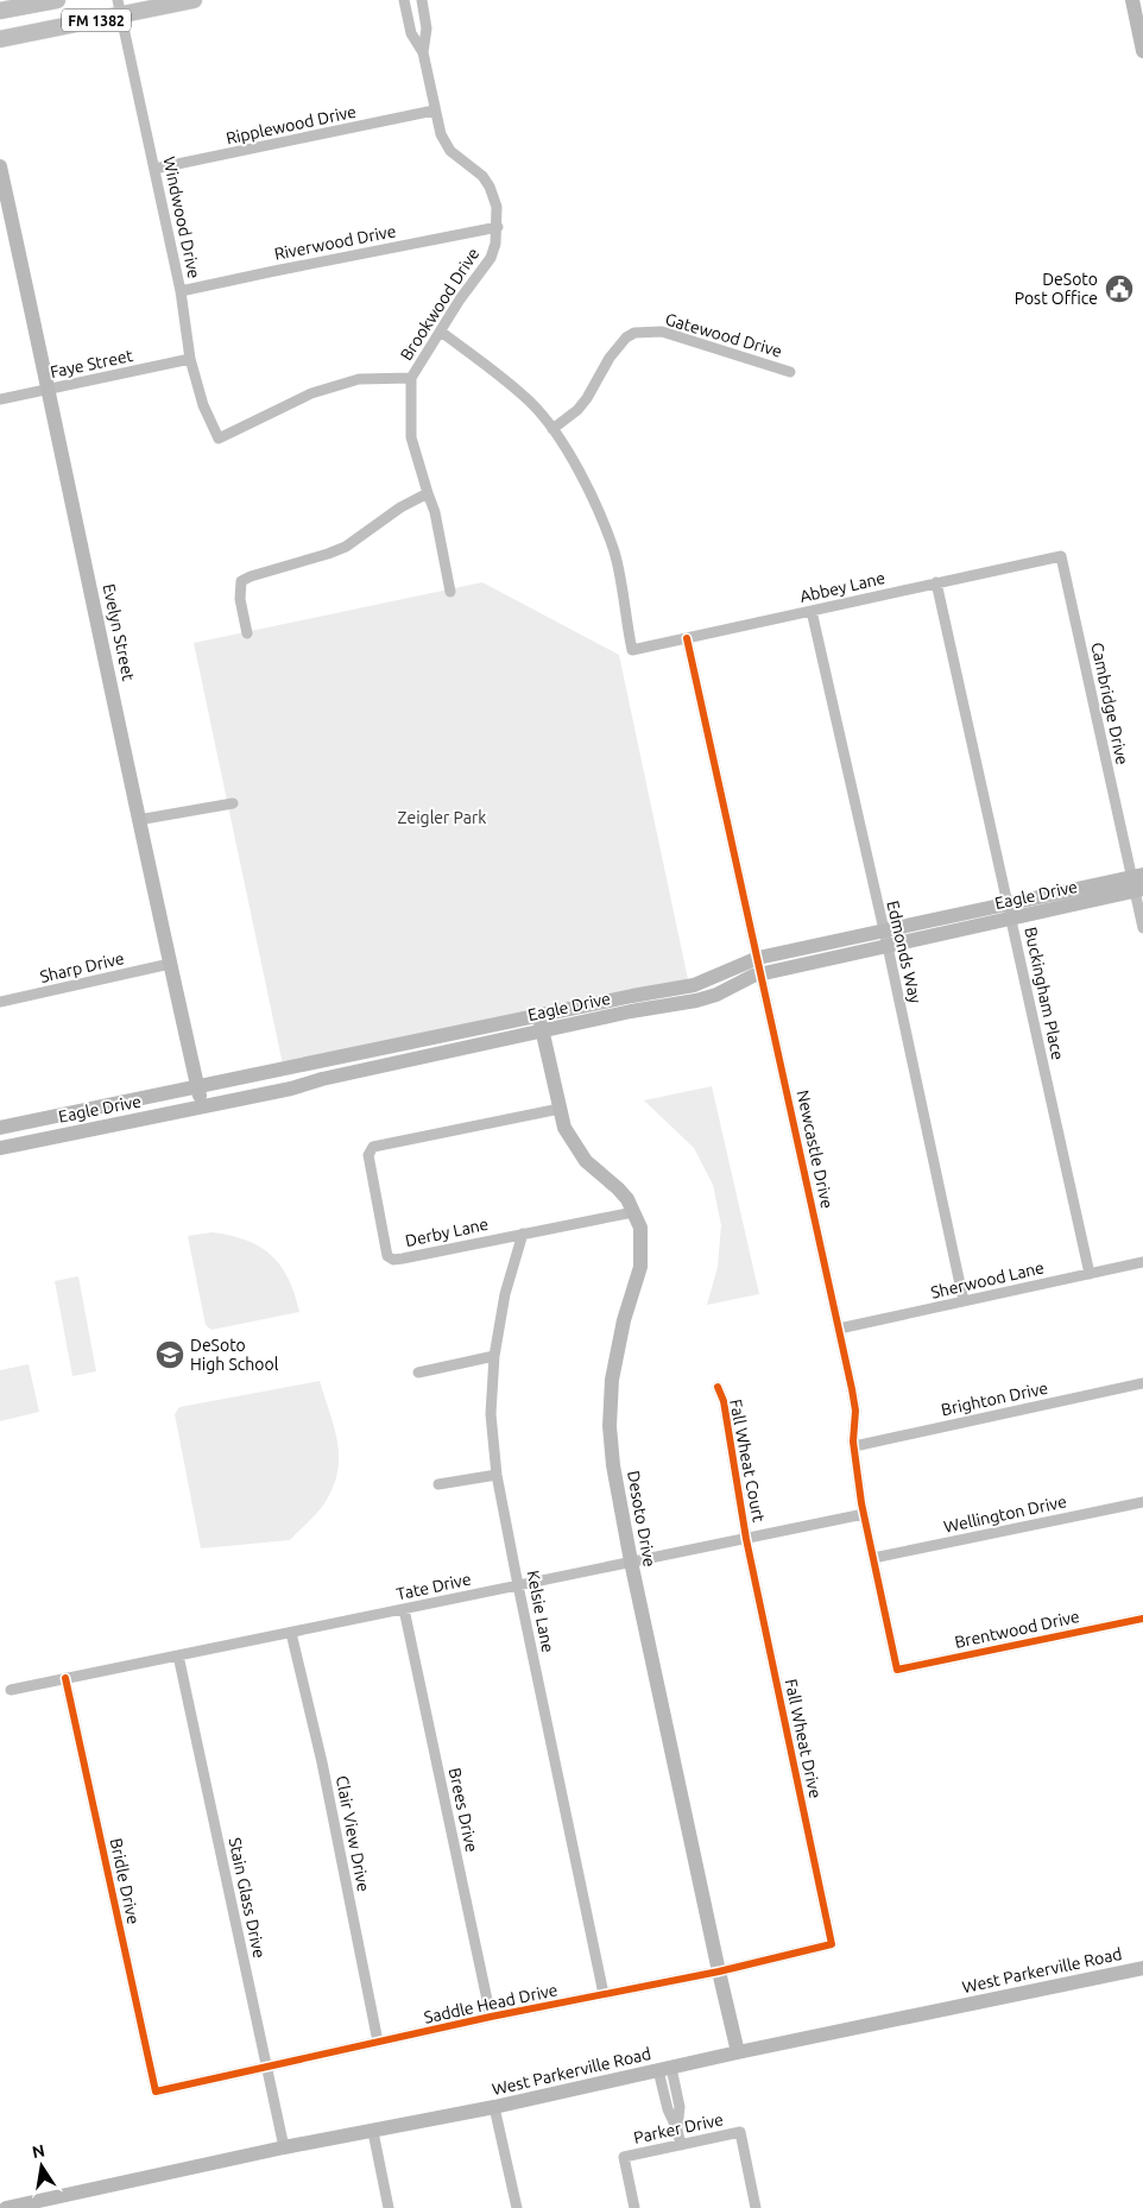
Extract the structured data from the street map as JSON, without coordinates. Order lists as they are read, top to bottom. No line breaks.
{"streets":{"main road":["FM 1382"],"street":["Ripplewood Drive","Windwood Drive","Riverwood Drive","Brookwood Drive","Gatewood Drive","Faye Street","Abbey Lane","Evelyn Street","Cambridge Drive","Eagle Drive","Edmonds Way","Sharp Drive","Buckingham Place","Newcastle Drive","Derby Lane","Sherwood Lane","Brighton Drive","Fall Wheat Court","Wellington Drive","Desoto Drive","Tate Drive","Kelsie Lane","Brentwood Drive","Fall Wheat Drive","Brees Drive","Clair View Drive","Bridle Drive","Stain Glass Drive","West Parkerville Road","Saddle Head Drive","Parker Drive"]},"crossings":[["FM 1382","Windwood Drive"],["Ripplewood Drive","Windwood Drive"],["Ripplewood Drive","Brookwood Drive"],["Windwood Drive","Riverwood Drive"],["Windwood Drive","Brookwood Drive"],["Windwood Drive","Faye Street"],["Riverwood Drive","Brookwood Drive"],["Gatewood Drive","Abbey Lane"],["Faye Street","Evelyn Street"],["Abbey Lane","Cambridge Drive"],["Abbey Lane","Edmonds Way"],["Abbey Lane","Buckingham Place"],["Abbey Lane","Newcastle Drive"],["Evelyn Street","Eagle Drive"],["Evelyn Street","Sharp Drive"],["Cambridge Drive","Eagle Drive"],["Eagle Drive","Edmonds Way"],["Eagle Drive","Buckingham Place"],["Eagle Drive","Newcastle Drive"],["Eagle Drive","Desoto Drive"],["Edmonds Way","Sherwood Lane"],["Buckingham Place","Sherwood Lane"],["Newcastle Drive","Sherwood Lane"],["Newcastle Drive","Brighton Drive"],["Newcastle Drive","Wellington Drive"],["Newcastle Drive","Tate Drive"],["Newcastle Drive","Brentwood Drive"],["Derby Lane","Desoto Drive"],["Derby Lane","Kelsie Lane"],["Fall Wheat Court","Tate Drive"],["Fall Wheat Court","Fall Wheat Drive"],["Desoto Drive","Tate Drive"],["Desoto Drive","West Parkerville Road"],["Desoto Drive","Saddle Head Drive"],["Tate Drive","Kelsie Lane"],["Tate Drive","Fall Wheat Drive"],["Tate Drive","Brees Drive"],["Tate Drive","Clair View Drive"],["Tate Drive","Bridle Drive"],["Tate Drive","Stain Glass Drive"],["Kelsie Lane","Saddle Head Drive"],["Fall Wheat Drive","Saddle Head Drive"],["Brees Drive","Saddle Head Drive"],["Clair View Drive","Saddle Head Drive"],["Bridle Drive","Saddle Head Drive"],["Stain Glass Drive","West Parkerville Road"],["Stain Glass Drive","Saddle Head Drive"]],"parks":["Zeigler Park"],"places":{"public building":["DeSoto Post Office"],"school or university":["DeSoto High School"]},"north":"top"}
